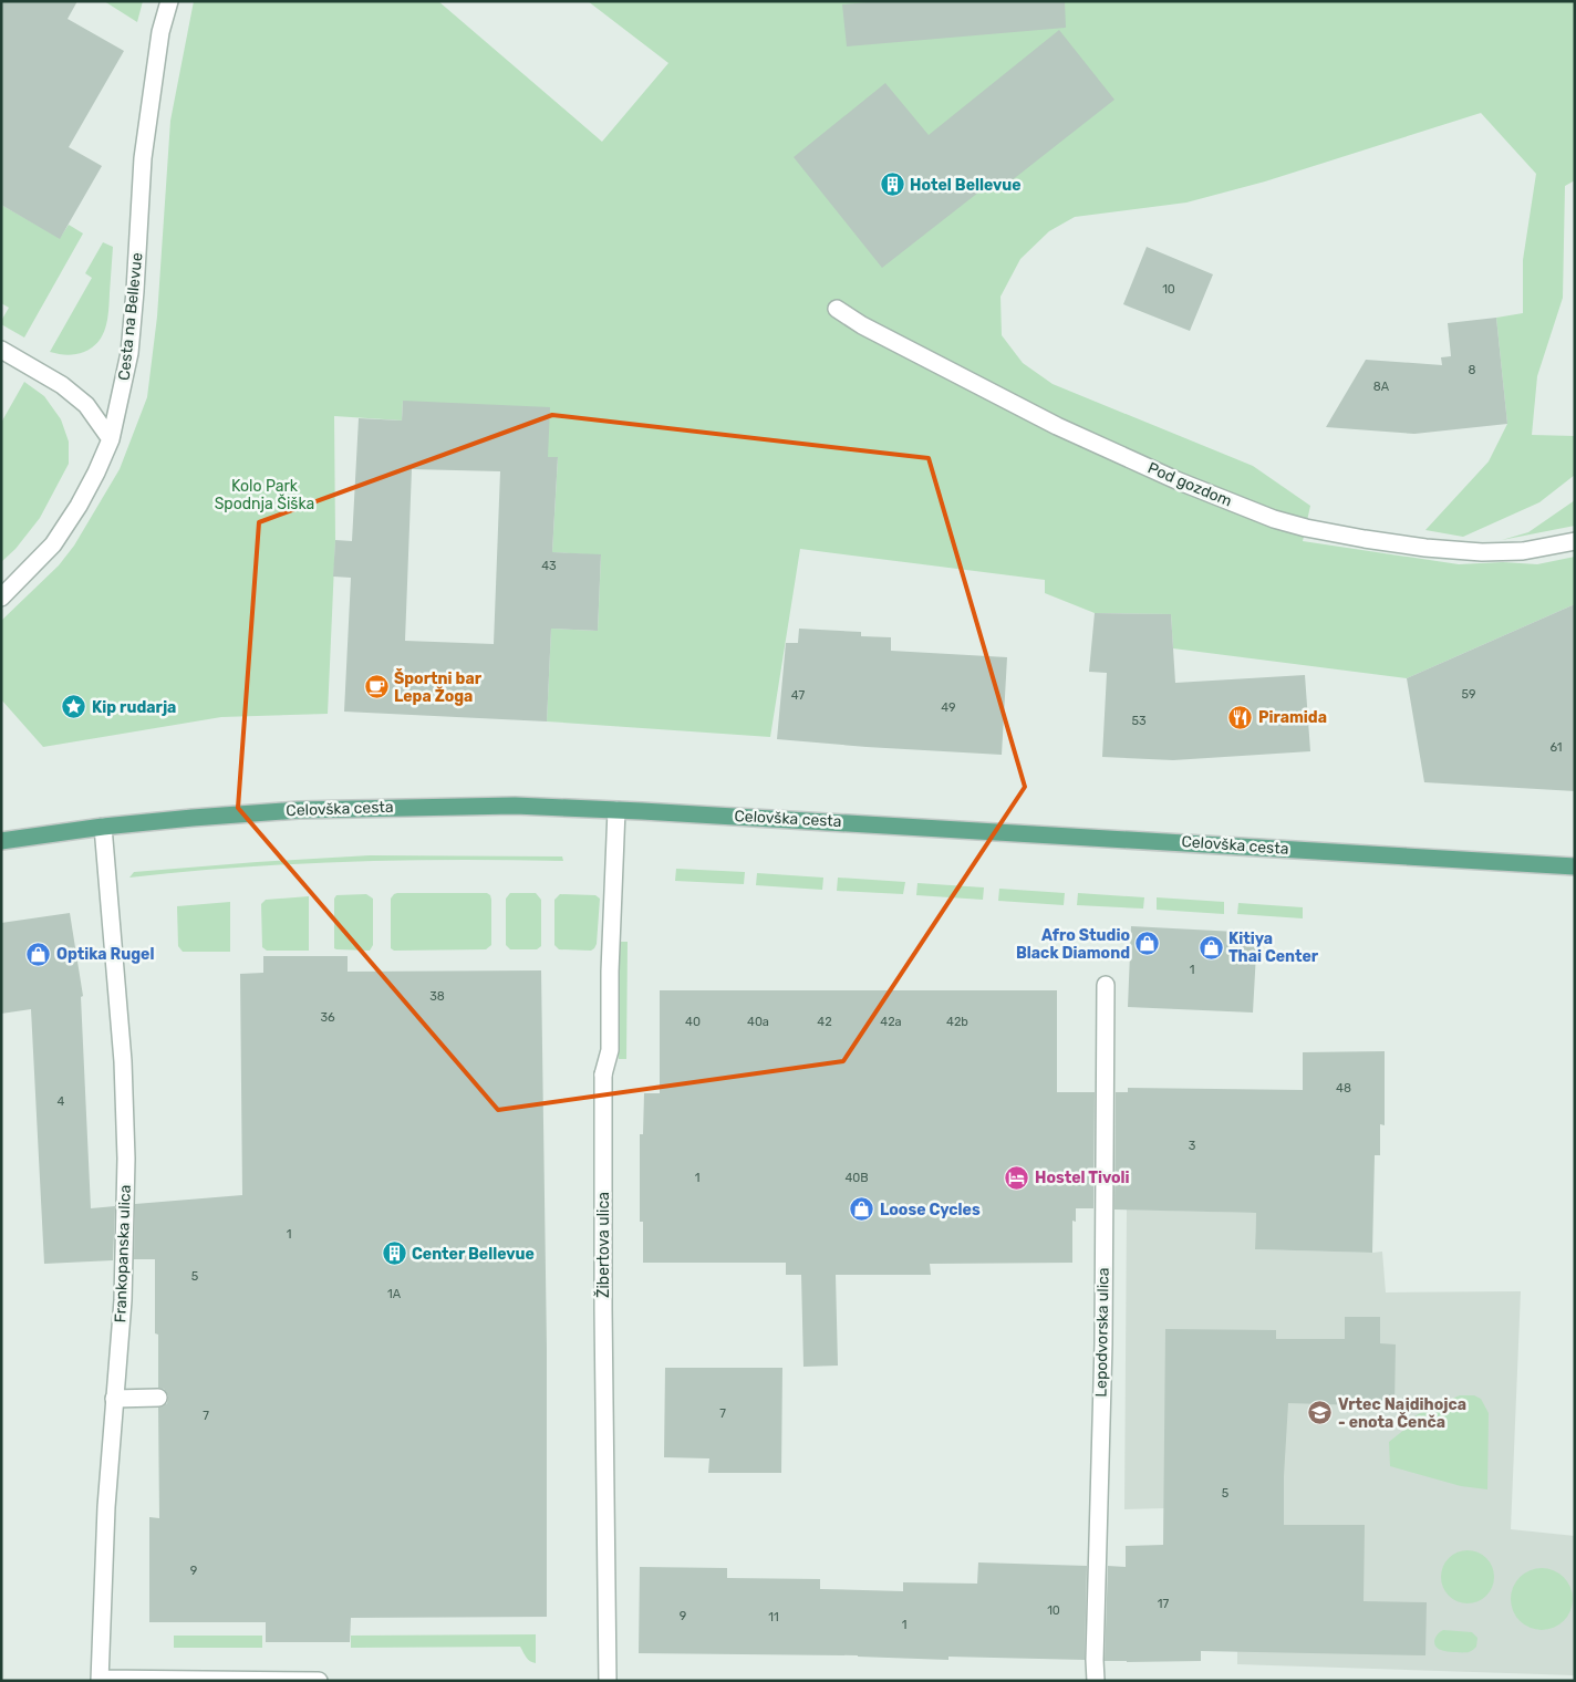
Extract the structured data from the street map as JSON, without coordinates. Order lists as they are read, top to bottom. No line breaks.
{"streets":{"main road":["Celovška cesta"],"street":["Cesta na Bellevue","Pod gozdom","Žibertova ulica","Frankopanska ulica","Lepodvorska ulica"]},"crossings":[["Celovška cesta","Žibertova ulica"],["Celovška cesta","Frankopanska ulica"]],"parks":["Kolo Park Spodnja Šiška"],"places":{"building":["Hotel Bellevue","Center Bellevue"],"cafe":["Športni bar Lepa Žoga"],"place":["Kip rudarja"],"restaurant":["Piramida"],"shop":["Afro Studio Black Diamond","Kitiya Thai Center","Optika Rugel","Loose Cycles"],"hotel":["Hostel Tivoli"],"school or university":["Vrtec Najdihojca - enota Čenča"]},"house_numbers":["10","8","8A","43","59","47","49","53","61","1","38","36","40","40a","42","42a","42b","48","4","3","1","40B","1","5","1A","7","7","5","9","17","10","9","11","1"]}
